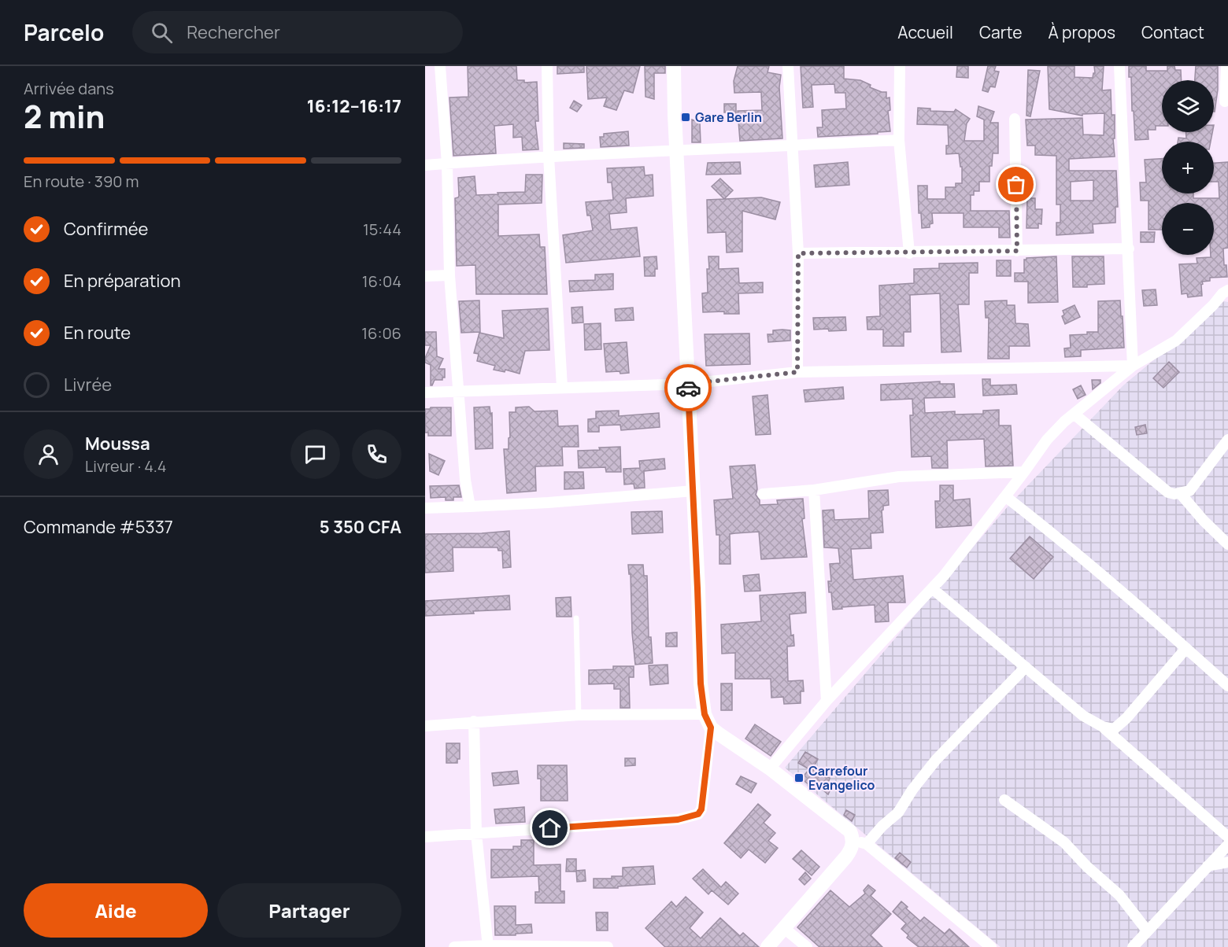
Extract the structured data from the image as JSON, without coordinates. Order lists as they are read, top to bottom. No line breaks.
{"places":{"transit":["Gare Berlin","Carrefour Evangelico"]},"page":{"header":"Parcelo","search":"Rechercher","nav":["Accueil","Carte","À propos","Contact"],"heading":["2 min","Arrivée dans","16:12–16:17"],"panel":["Moussa","Livreur · 4.4","Commande #5337","5 350 CFA"],"map_buttons":["+","−"],"bar":"En route · 390 m","list":[["Confirmée","15:44"],["En préparation","16:04"],["En route","16:06"],"Livrée"],"buttons":["Aide","Partager"]}}
